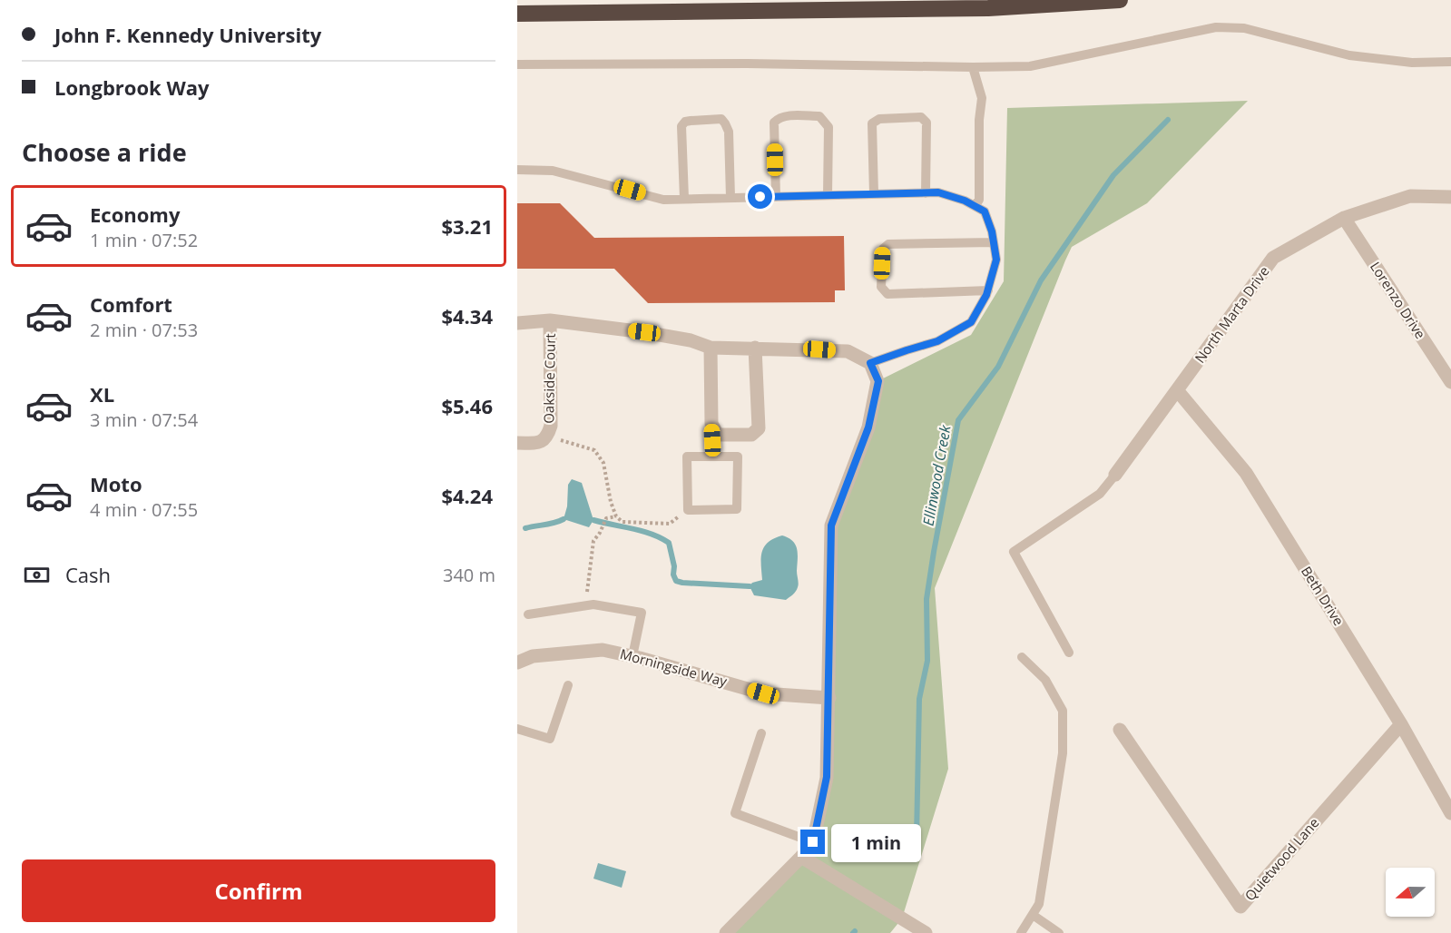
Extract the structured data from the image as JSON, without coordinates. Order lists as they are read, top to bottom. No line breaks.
{"streets":{"street":["Lorenzo Drive","North Marta Drive","Oakside Court","Beth Drive","Morningside Way","Quietwood Lane"]},"crossings":[["Lorenzo Drive","North Marta Drive"],["North Marta Drive","Beth Drive"],["Beth Drive","Quietwood Lane"]],"water":["Ellinwood Creek"],"north":"left","page":{"banner":["John F. Kennedy University","Longbrook Way"],"heading":"Choose a ride","list":[{"name":"Economy","note":"1 min · 07:52","value":"$3.21"},{"name":"Comfort","note":"2 min · 07:53","value":"$4.34"},{"name":"XL","note":"3 min · 07:54","value":"$5.46"},{"name":"Moto","note":"4 min · 07:55","value":"$4.24"}],"pay":["Cash","340 m"],"bubble":"1 min","buttons":"Confirm"}}
